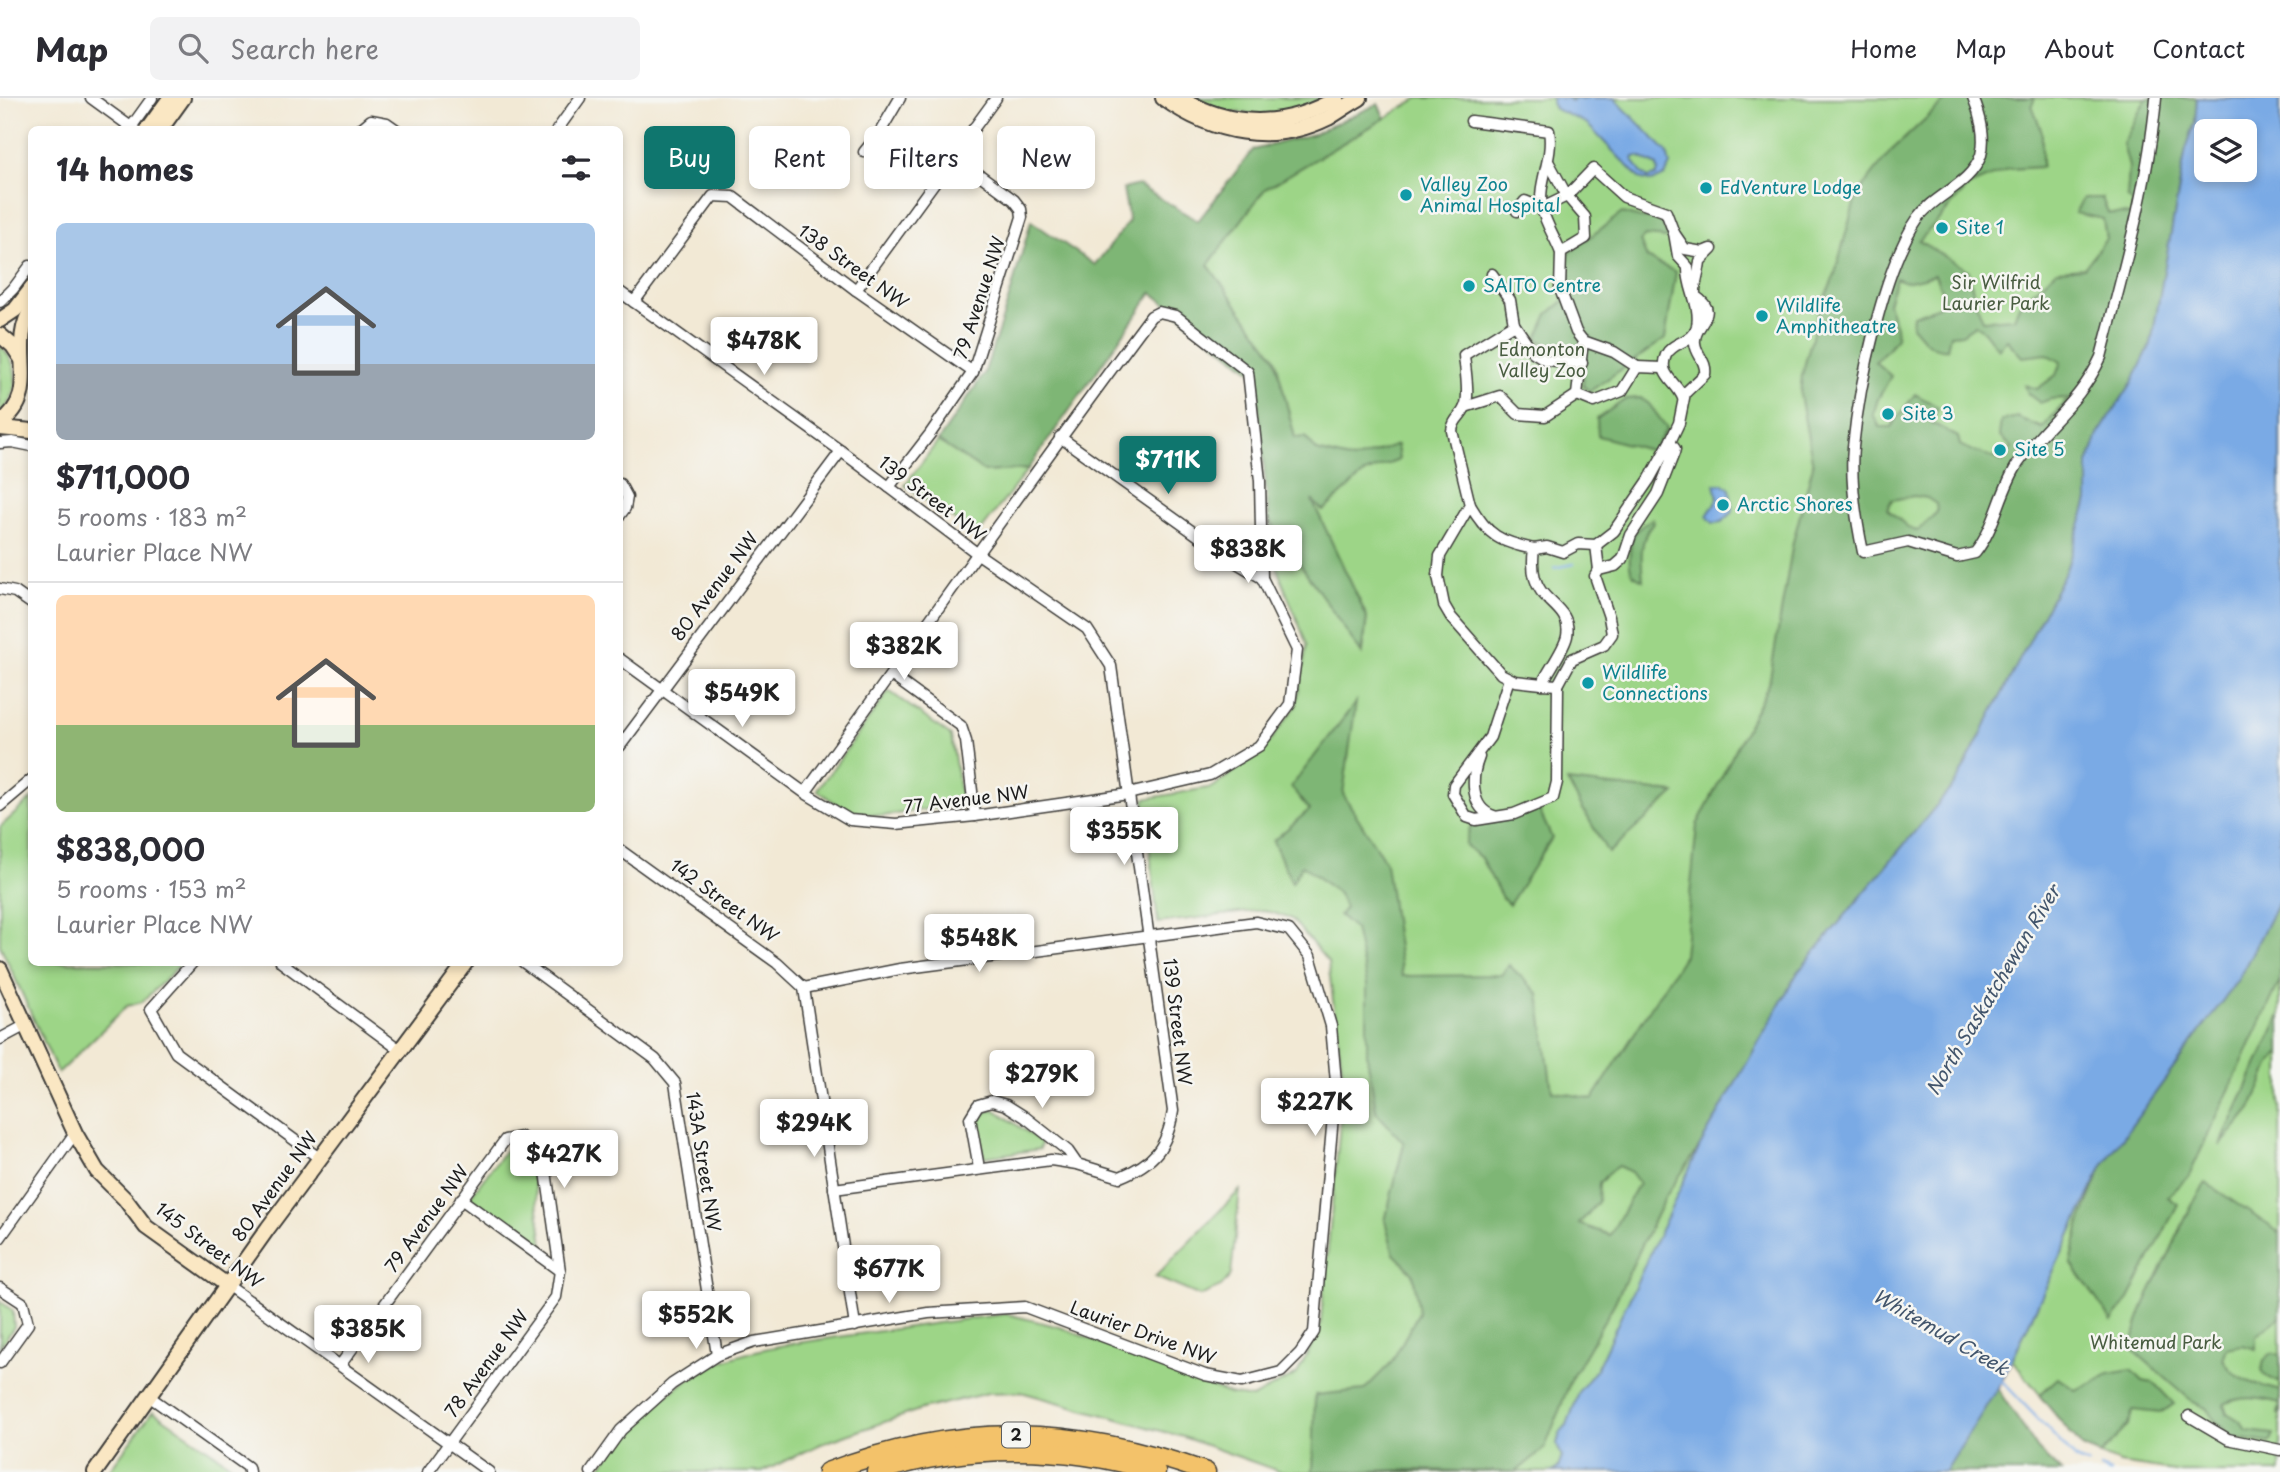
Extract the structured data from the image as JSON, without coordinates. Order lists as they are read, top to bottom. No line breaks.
{"streets":{"highway":["2"],"street":["138 Street NW","79 Avenue NW","139 Street NW","80 Avenue NW","77 Avenue NW","142 Street NW","143A Street NW","145 Street NW","Laurier Drive NW","78 Avenue NW"]},"crossings":[["138 Street NW","79 Avenue NW"],["138 Street NW","139 Street NW"],["79 Avenue NW","139 Street NW"],["79 Avenue NW","145 Street NW"],["79 Avenue NW","78 Avenue NW"],["139 Street NW","80 Avenue NW"],["139 Street NW","77 Avenue NW"],["139 Street NW","Laurier Drive NW"],["80 Avenue NW","145 Street NW"],["142 Street NW","Laurier Drive NW"],["143A Street NW","Laurier Drive NW"],["145 Street NW","78 Avenue NW"]],"water":["North Saskatchewan River","Whitemud Creek"],"parks":["Sir Wilfrid Laurier Park","Edmonton Valley Zoo","Whitemud Park"],"places":["EdVenture Lodge","Valley Zoo Animal Hospital","Site 1","SAITO Centre","Wildlife Amphitheatre","Site 3","Site 5","Arctic Shores","Wildlife Connections"],"page":{"header":"Map","search":"Search here","nav":["Home","Map","About","Contact"],"chip":["Buy","Rent","Filters","New"],"heading":"14 homes","list":[{"name":"$711,000","note":"5 rooms · 183 m² · Laurier Place NW"},{"name":"$838,000","note":"5 rooms · 153 m² · Laurier Place NW"}],"price":["$478K","$711K","$838K","$382K","$549K","$355K","$548K","$279K","$227K","$294K","$427K","$677K","$552K","$385K"]}}
